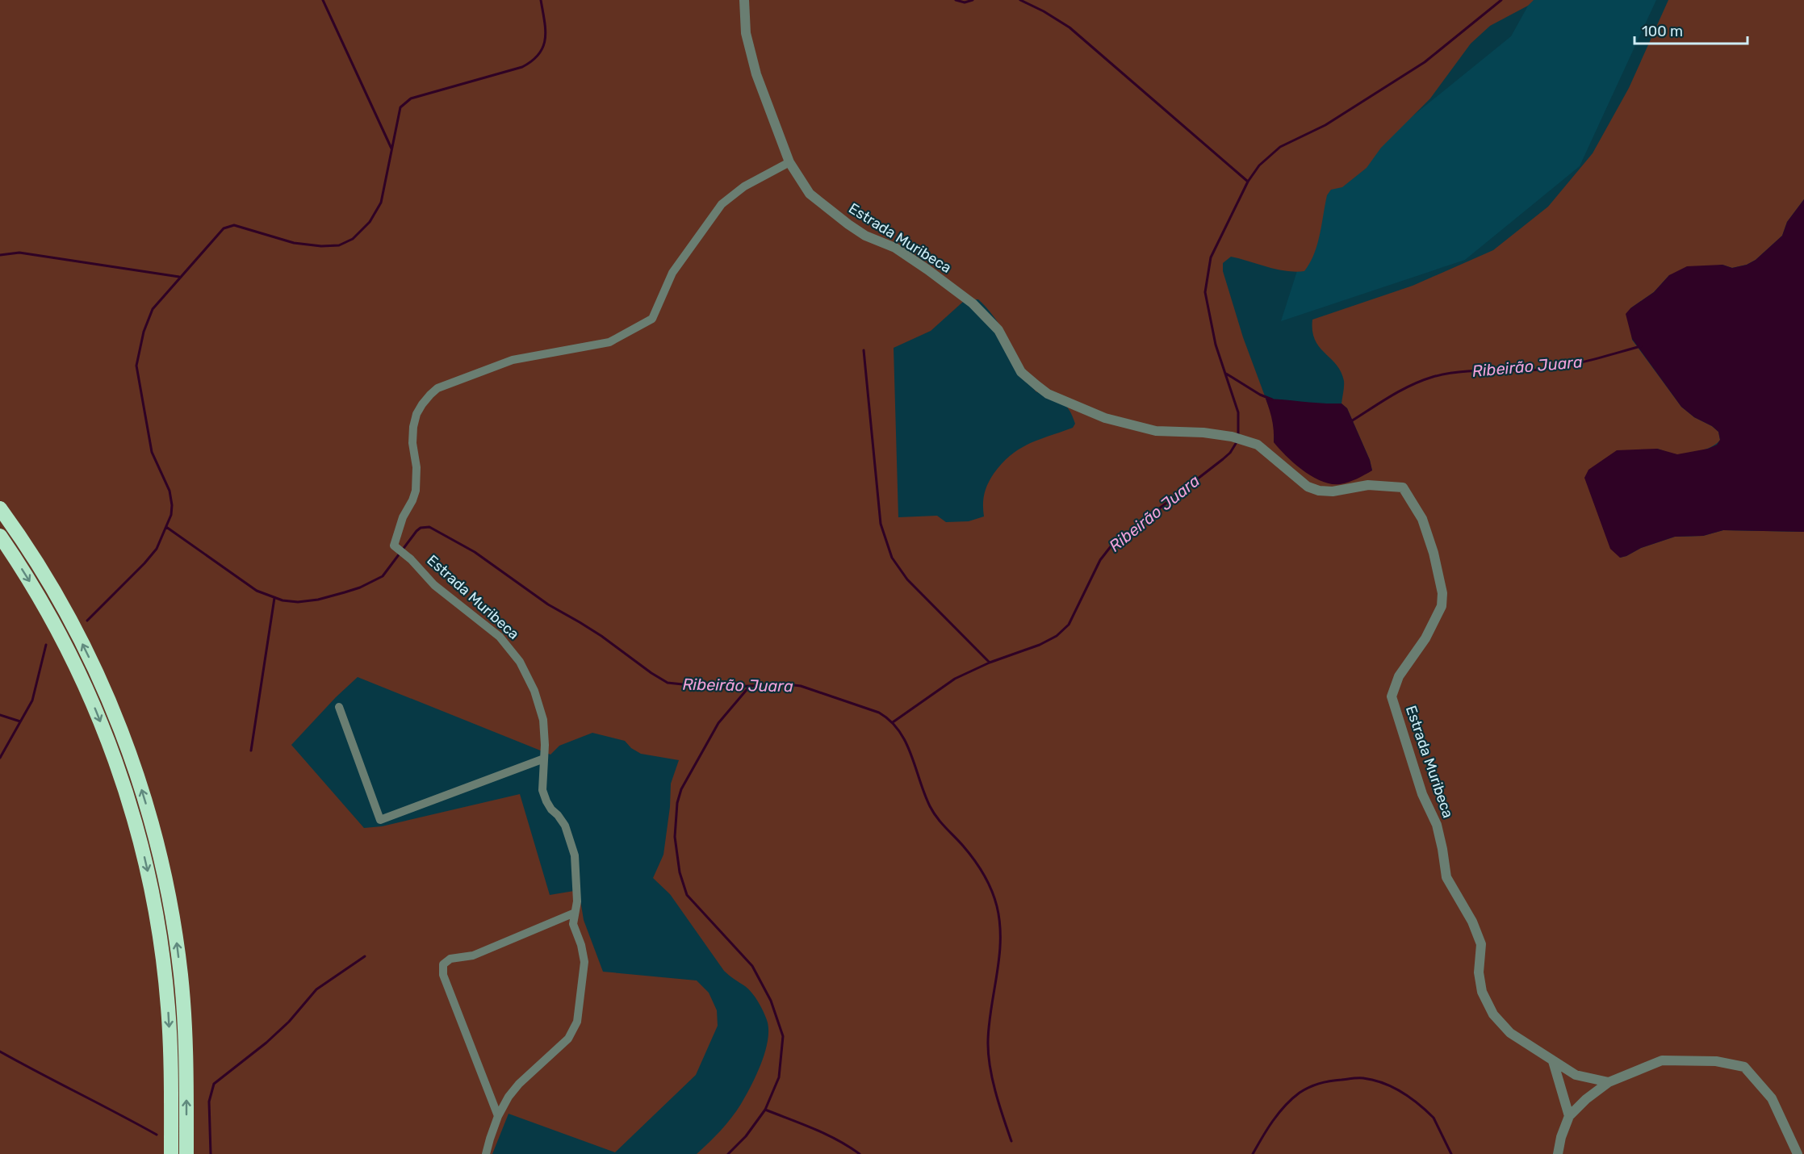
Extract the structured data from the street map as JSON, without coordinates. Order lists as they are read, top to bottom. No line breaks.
{"streets":{"street":["Estrada Muribeca"]},"water":["Ribeirão Juara"],"scale_bar":"100 m"}
